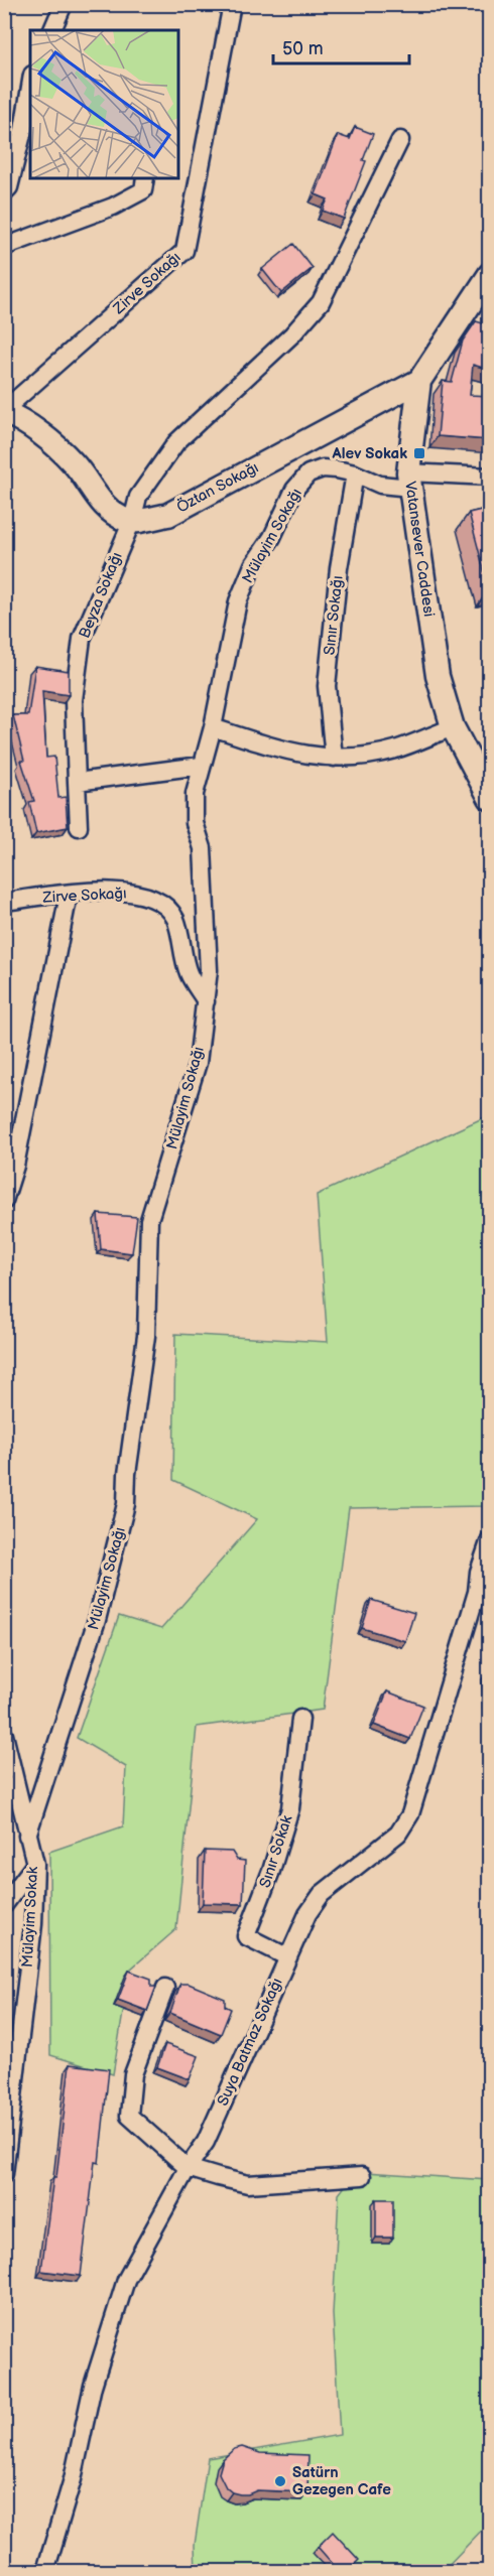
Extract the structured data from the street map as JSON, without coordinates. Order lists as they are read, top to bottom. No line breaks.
{"streets":{"main road":["Öztan Sokağı","Vatansever Caddesi"],"street":["Zirve Sokağı","Mülayim Sokağı","Beyza Sokağı","Sınır Sokağı","Sınır Sokak","Mülayim Sokak","Suya Batmaz Sokağı"]},"crossings":[["Zirve Sokağı","Mülayim Sokağı"],["Öztan Sokağı","Vatansever Caddesi"],["Öztan Sokağı","Beyza Sokağı"],["Mülayim Sokağı","Vatansever Caddesi"],["Mülayim Sokağı","Sınır Sokağı"],["Mülayim Sokağı","Mülayim Sokak"],["Sınır Sokak","Suya Batmaz Sokağı"]],"places":{"transit":["Alev Sokak"],"other":["Satürn Gezegen Cafe"]},"scale_bar":"50 m"}
